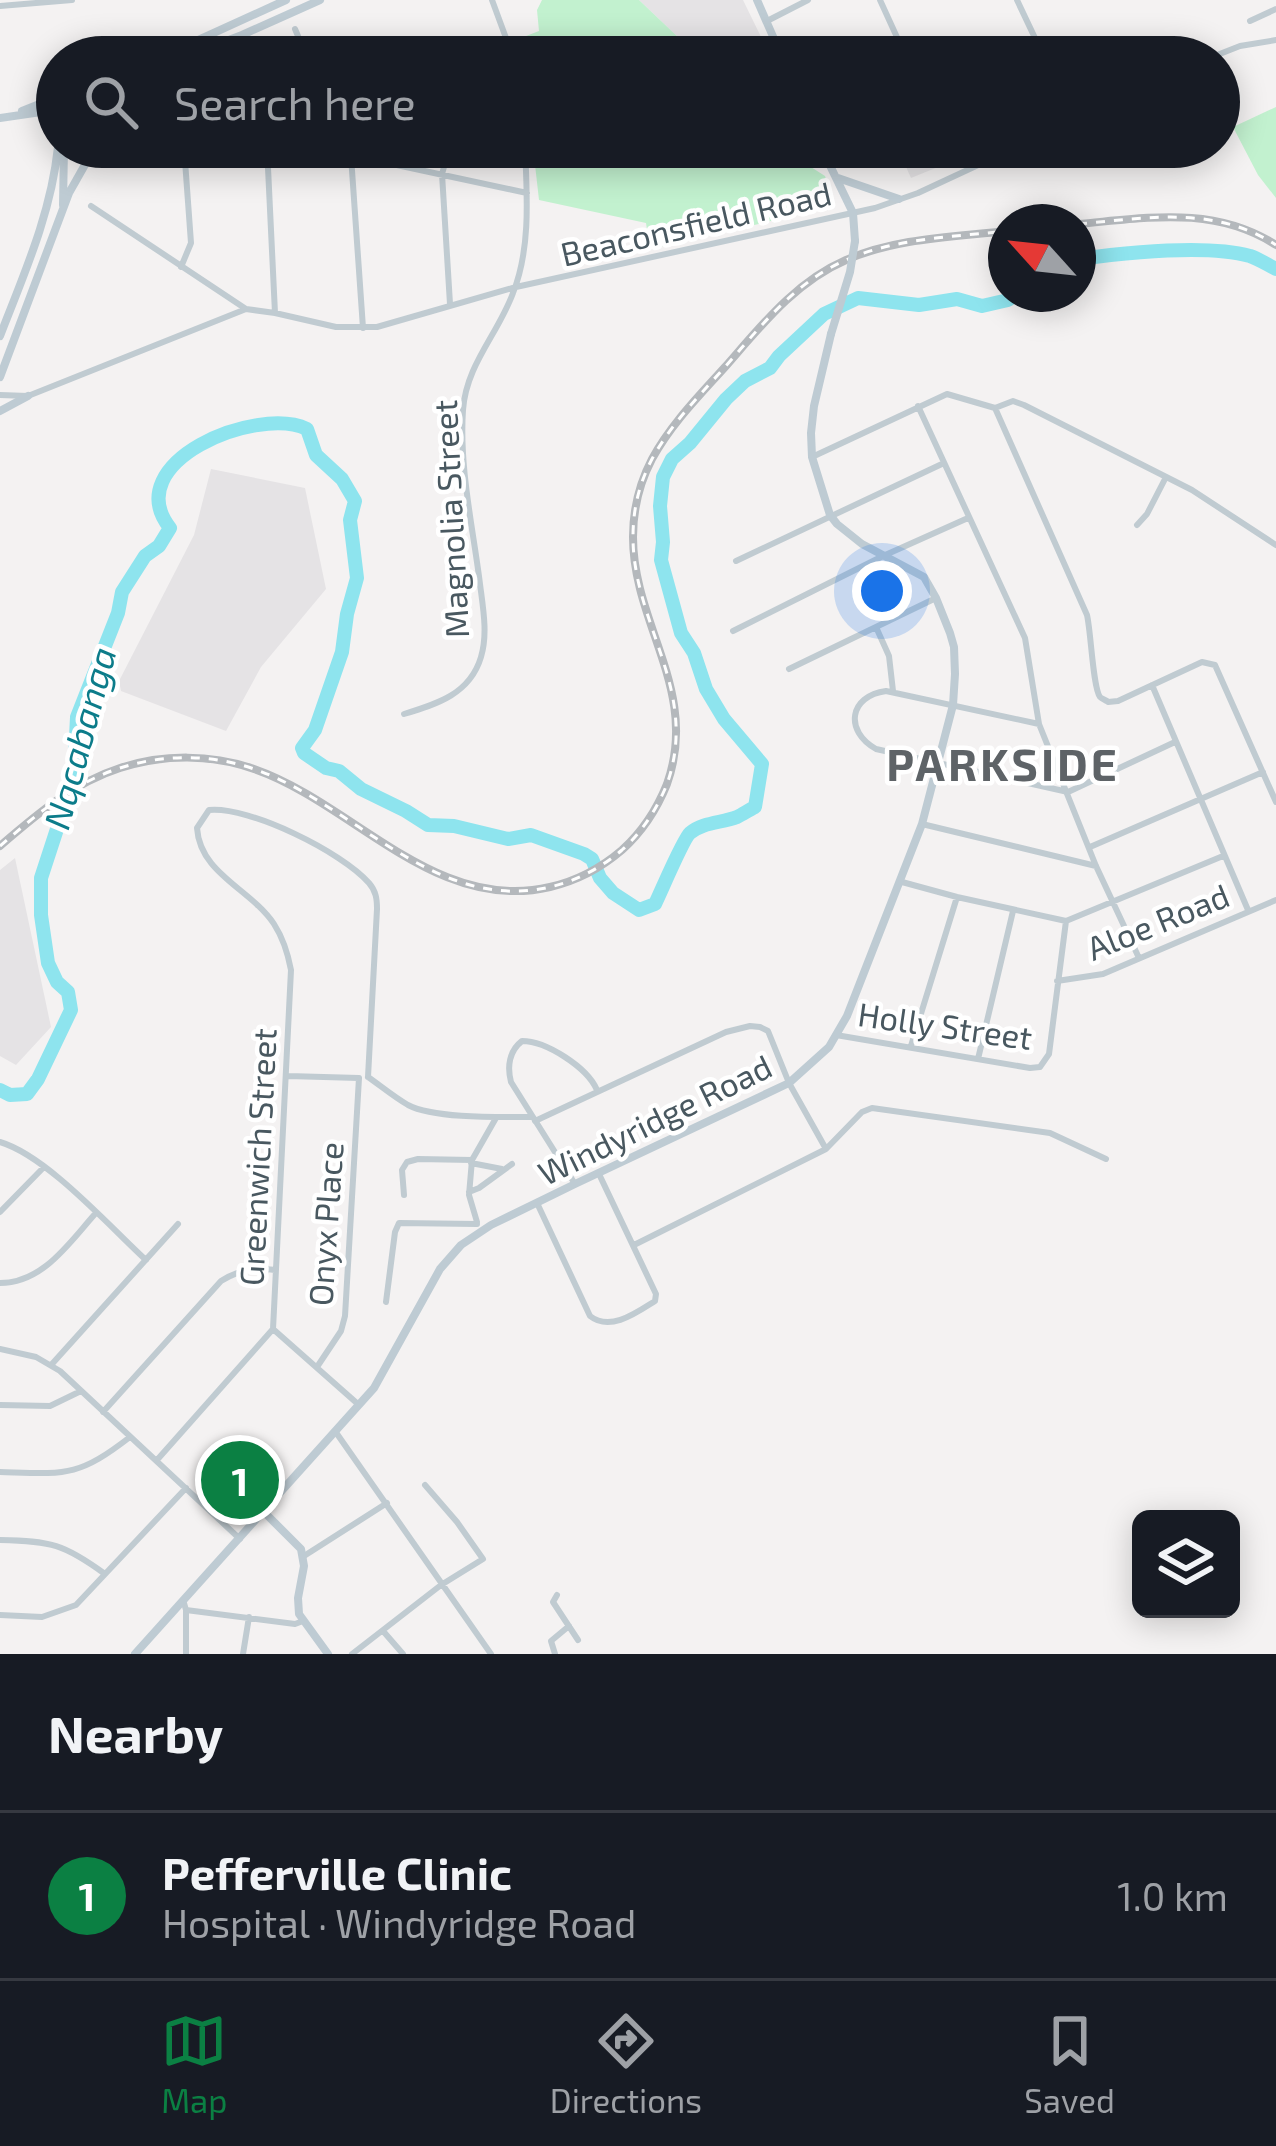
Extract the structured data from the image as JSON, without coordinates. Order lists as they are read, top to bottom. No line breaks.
{"streets":{"street":["Beaconsfield Road","Magnolia Street","Aloe Road","Holly Street","Windyridge Road","Greenwich Street","Onyx Place"]},"crossings":[["Beaconsfield Road","Magnolia Street"],["Aloe Road","Holly Street"],["Holly Street","Windyridge Road"],["Greenwich Street","Onyx Place"]],"districts":["PARKSIDE"],"water":["Nqcabanga"],"north":"top left","page":{"search":"Search here","pins":"1","heading":"Nearby","list":[{"mark":"1","name":"Pefferville Clinic","note":"Hospital · Windyridge Road","value":"1.0 km"}],"nav":["Map","Directions","Saved"]}}
